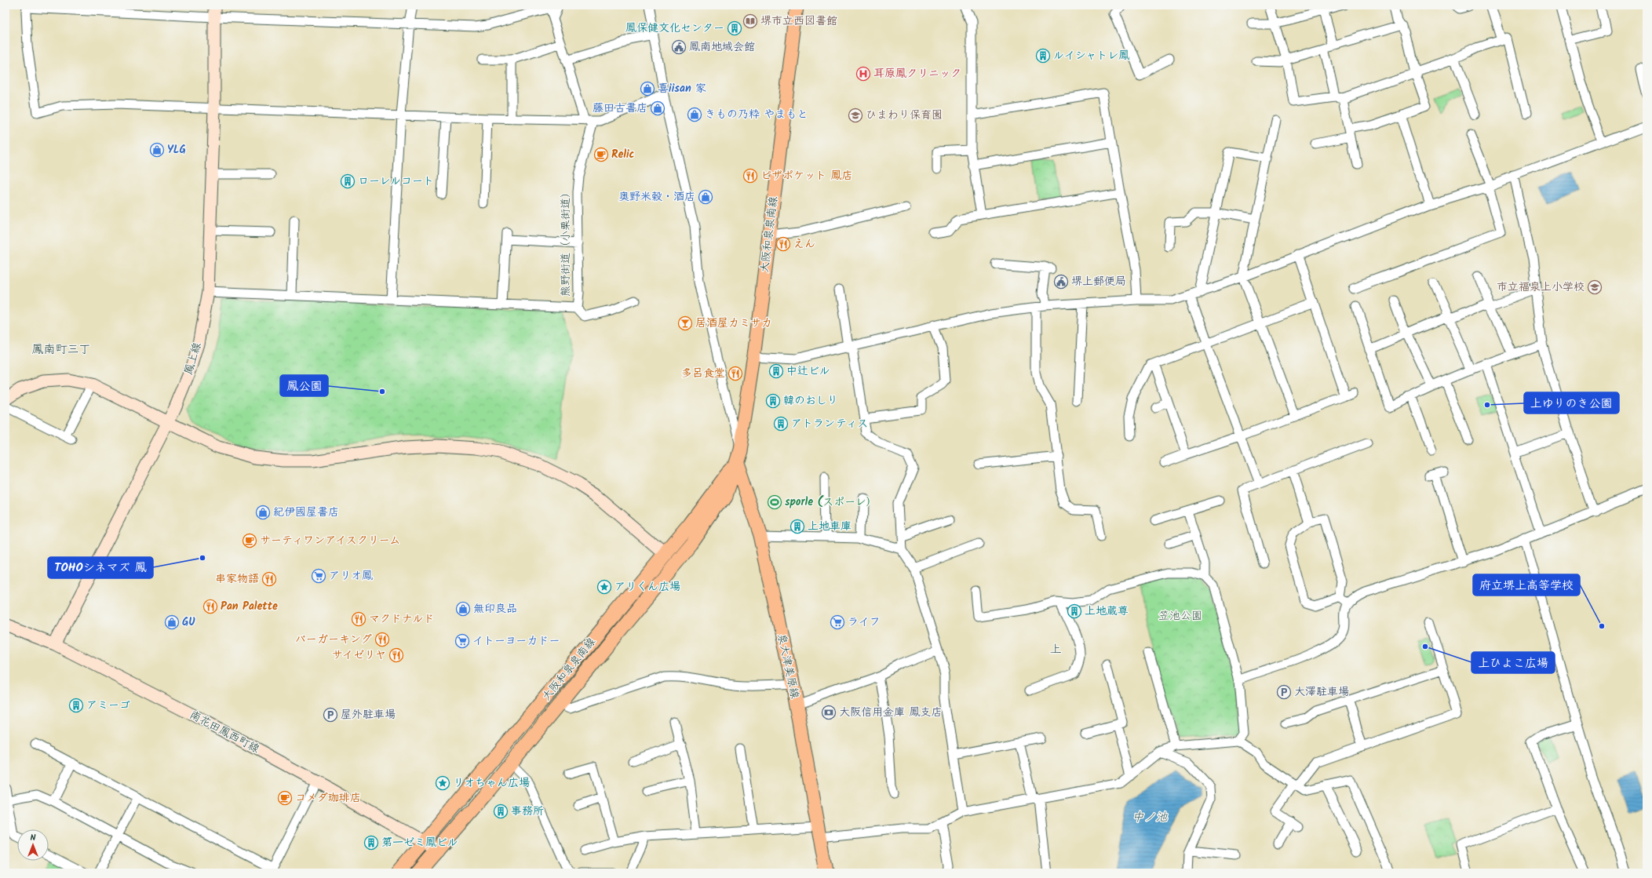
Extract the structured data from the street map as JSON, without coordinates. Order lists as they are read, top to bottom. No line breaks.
{"streets":{"main road":["大阪和泉泉南線","泉大津美原線"],"street":["熊野街道（小栗街道）","鳳上線","南花田鳳西町線"]},"crossings":[["大阪和泉泉南線","泉大津美原線"],["大阪和泉泉南線","南花田鳳西町線"],["鳳上線","南花田鳳西町線"]],"districts":["鳳南町三丁","上"],"water":["中ノ池"],"parks":["笠池公園"],"places":{"library":["堺市立西図書館"],"building":["鳳保健文化センター","ルイシャトレ鳳","ローレルコート","中辻ビル","韓のおしり","アトランティス","上地車庫","上地蔵尊","アミーゴ","事務所","第一ゼミ鳳ビル"],"public building":["鳳南地域会館","堺上郵便局"],"hospital":["耳原鳳クリニック"],"shop":["喜iisan 家","藤田古書店","きもの乃粋 やまもと","YLG","奥野米穀・酒店","紀伊國屋書店","無印良品","GU"],"school or university":["ひまわり保育園","市立福泉上小学校"],"cafe":["Relic","サーティワンアイスクリーム","コメダ珈琲店"],"restaurant":["ピザポケット 鳳店","えん","多呂食堂","串家物語","Pan Palette","マクドナルド","バーガーキング","サイゼリヤ"],"bar":["居酒屋カミサカ"],"other":["鳳公園","上ゆりのき公園","TOHOシネマズ 鳳","府立堺上高等学校","上ひよこ広場"],"sports":["sporle (スポーレ）"],"supermarket":["アリオ鳳","ライフ","イトーヨーカドー"],"place":["アリくん広場","リオちゃん広場"],"parking":["大澤駐車場","屋外駐車場"],"bank":["大阪信用金庫 鳳支店"]},"north":"top"}
